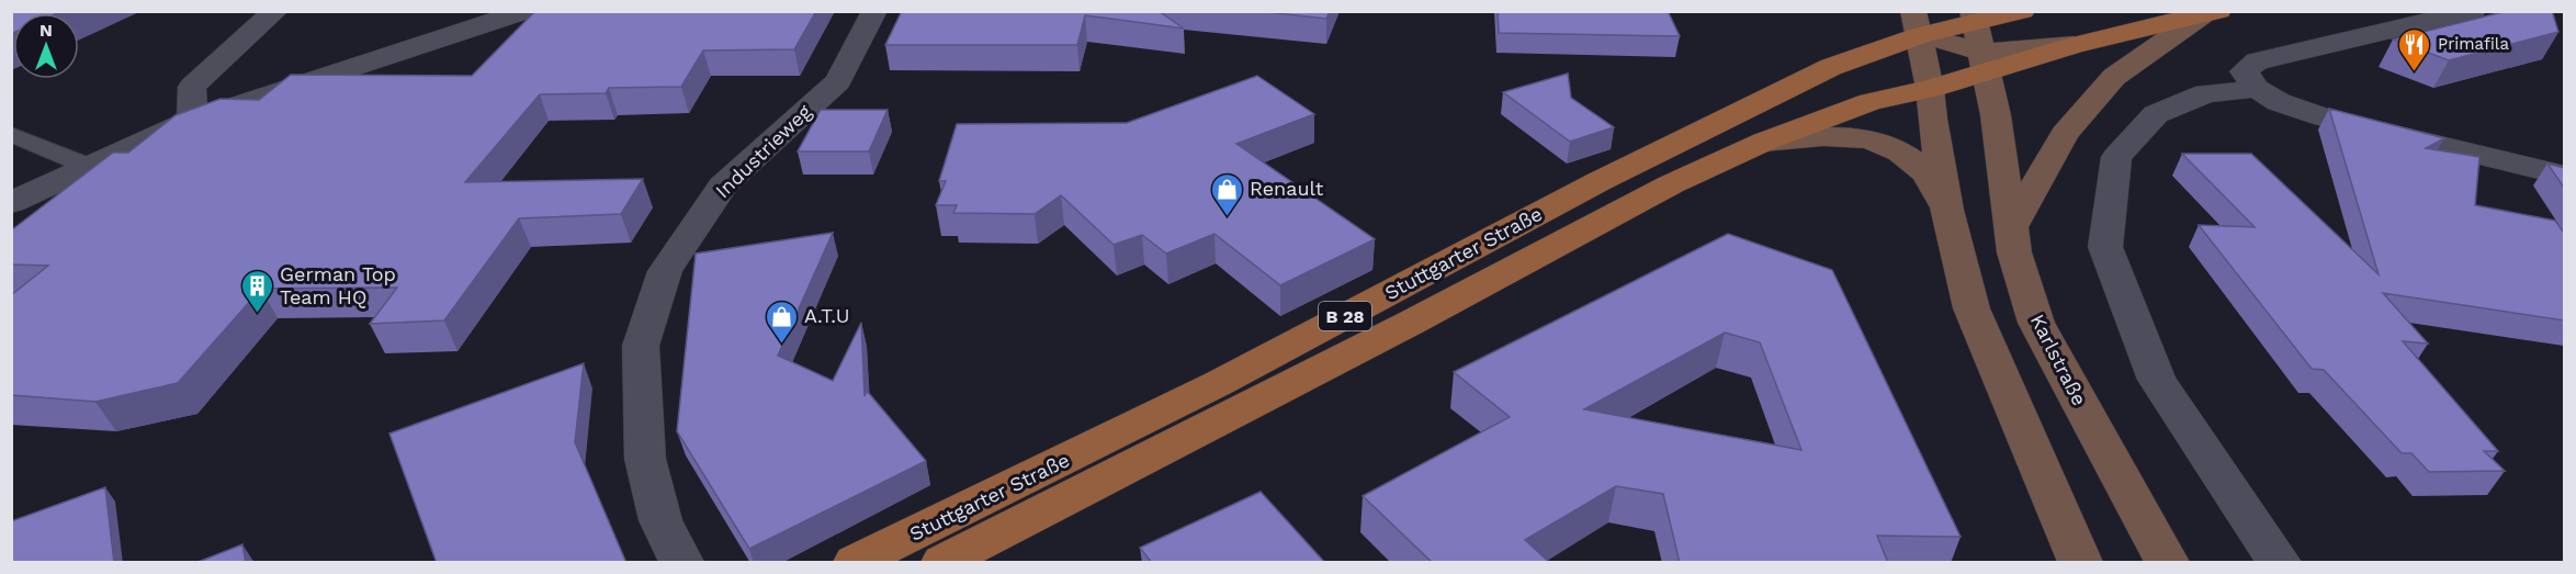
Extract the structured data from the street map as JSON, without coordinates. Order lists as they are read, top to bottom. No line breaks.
{"streets":{"main road":["Stuttgarter Straße","B 28","Karlstraße"],"street":["Industrieweg"]},"crossings":[["Stuttgarter Straße","B 28"],["B 28","Karlstraße"]],"places":{"restaurant":["Primafila"],"shop":["Renault","A.T.U"],"building":["German Top Team HQ"]},"north":"top"}
